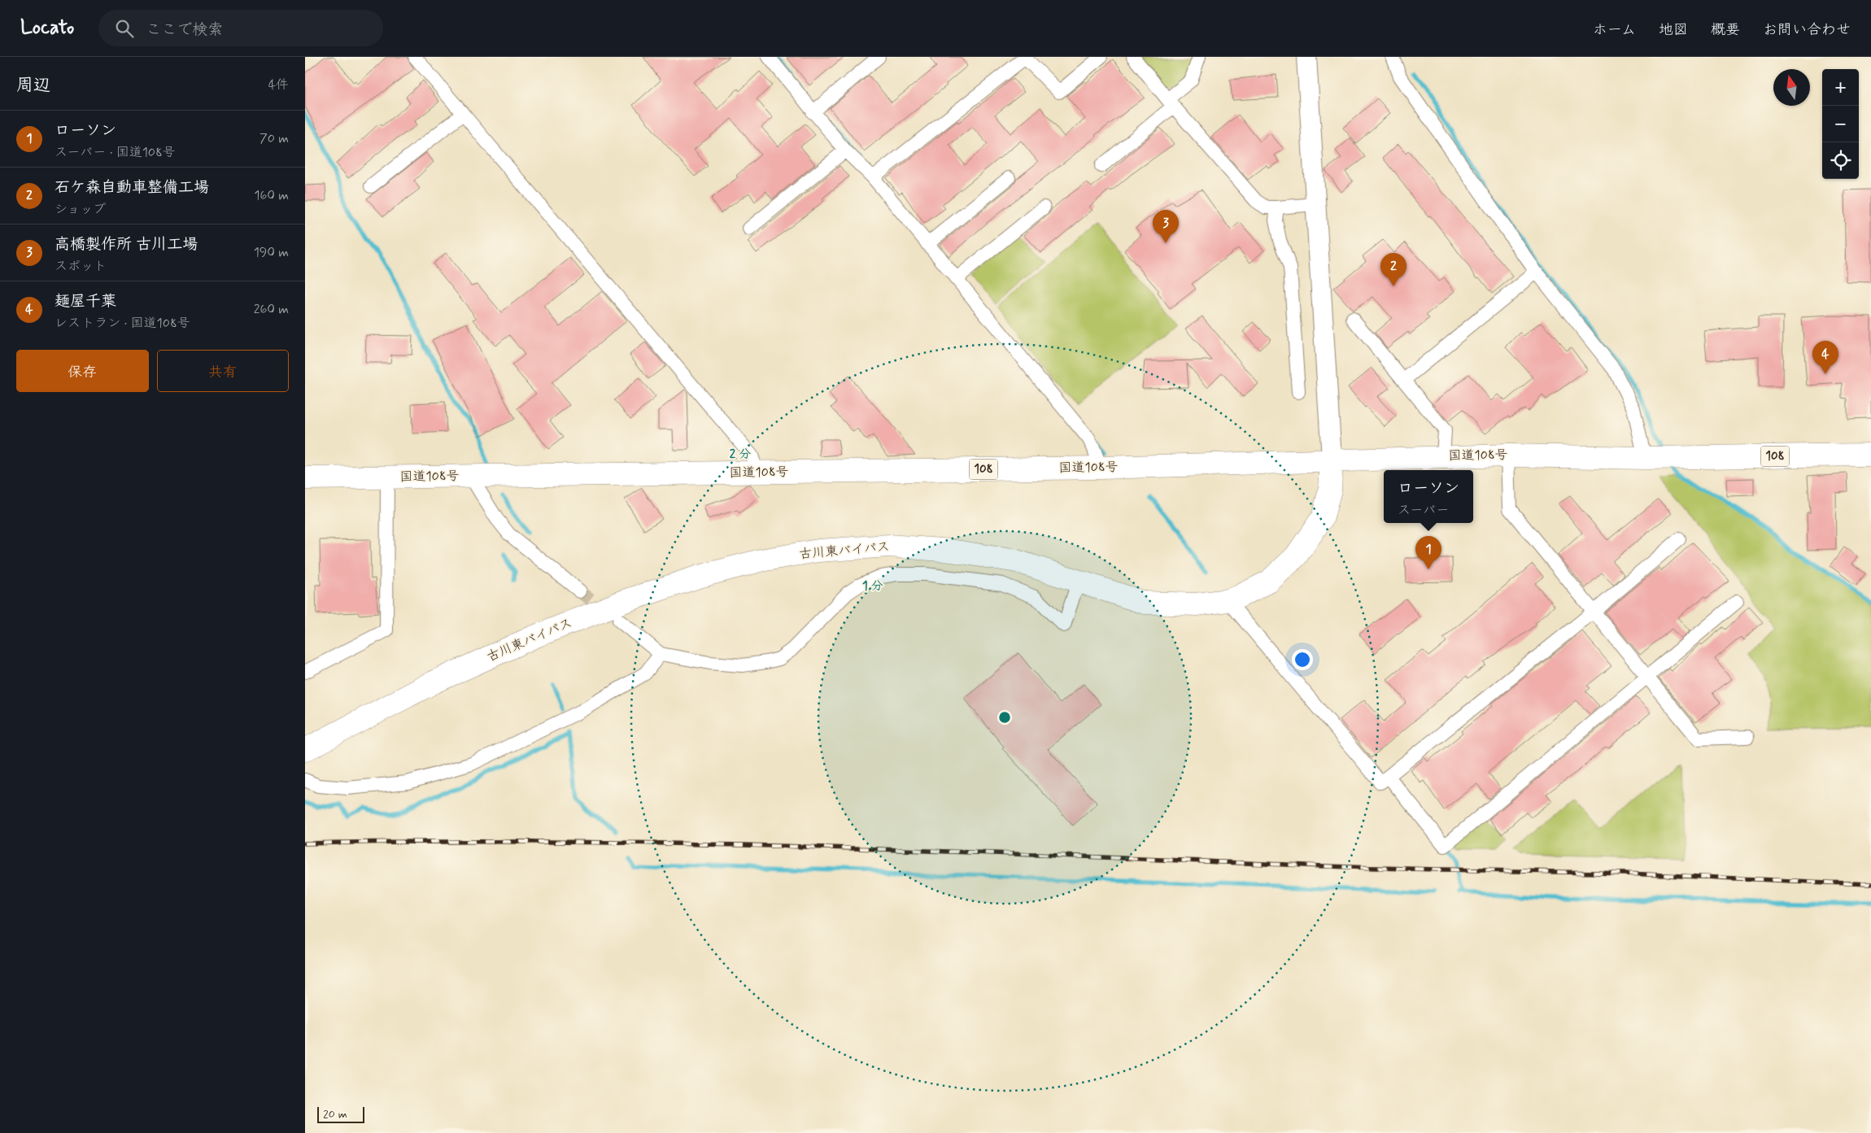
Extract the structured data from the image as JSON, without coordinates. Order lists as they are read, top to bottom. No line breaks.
{"streets":{"highway":["国道108号","108","古川東バイパス"]},"crossings":[["国道108号","古川東バイパス"]],"scale_bar":"20 m","north":"top","page":{"header":"Locato","search":"ここで検索","nav":["ホーム","地図","概要","お問い合わせ"],"heading":["周辺","4件"],"map_buttons":["+","−"],"list":[{"mark":"1","name":"ローソン","note":"スーパー · 国道108号","value":"70 m"},{"mark":"2","name":"石ケ森自動車整備工場","note":"ショップ","value":"160 m"},{"mark":"3","name":"高橋製作所 古川工場","note":"スポット","value":"190 m"},{"mark":"4","name":"麺屋千葉","note":"レストラン · 国道108号","value":"260 m"}],"pins":["3","2","4","1"],"buttons":["保存","共有"],"popup":["ローソン","スーパー"],"scale":"20 m"},"rings":["2 分","1 分"]}
